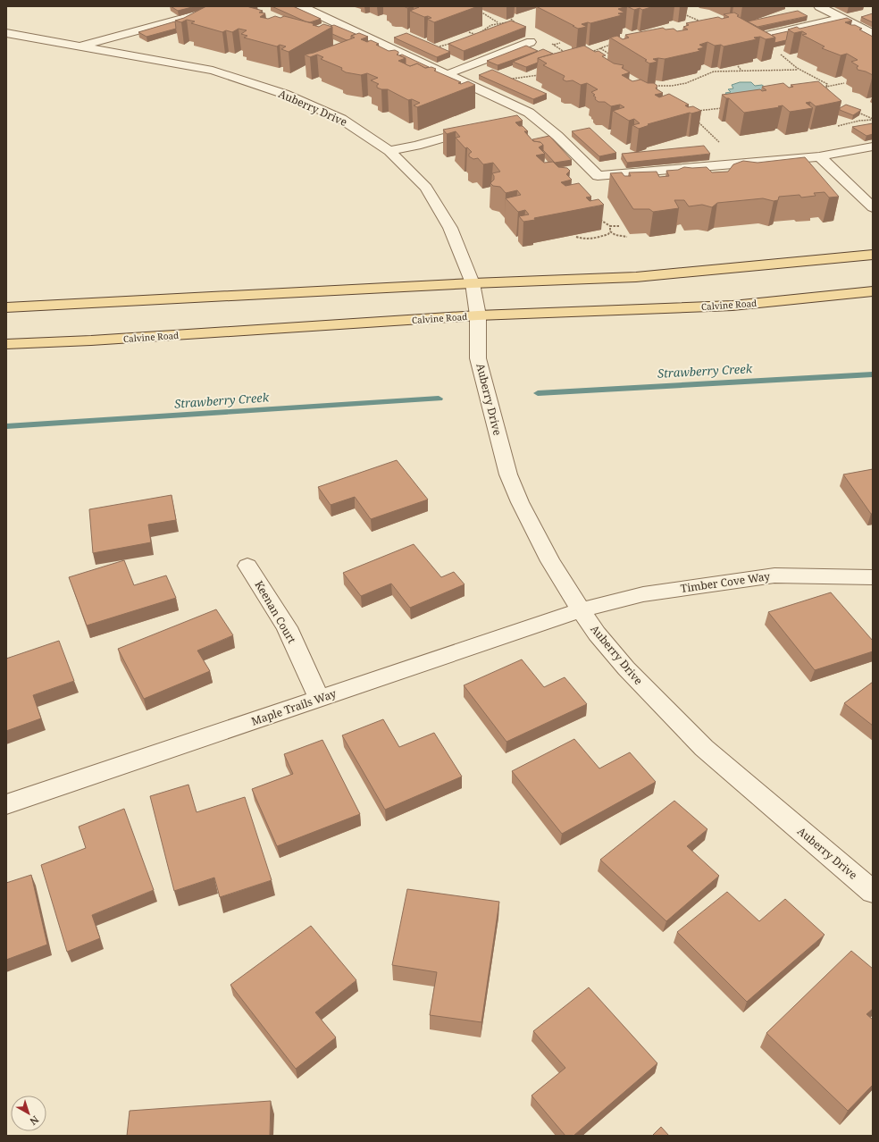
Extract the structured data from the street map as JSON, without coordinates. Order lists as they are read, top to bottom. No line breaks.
{"streets":{"main road":["Calvine Road"],"street":["Auberry Drive","Timber Cove Way","Keenan Court","Maple Trails Way"]},"crossings":[["Auberry Drive","Calvine Road"],["Auberry Drive","Timber Cove Way"],["Auberry Drive","Maple Trails Way"],["Timber Cove Way","Maple Trails Way"],["Keenan Court","Maple Trails Way"]],"water":["Strawberry Creek"],"north":"bottom right"}
